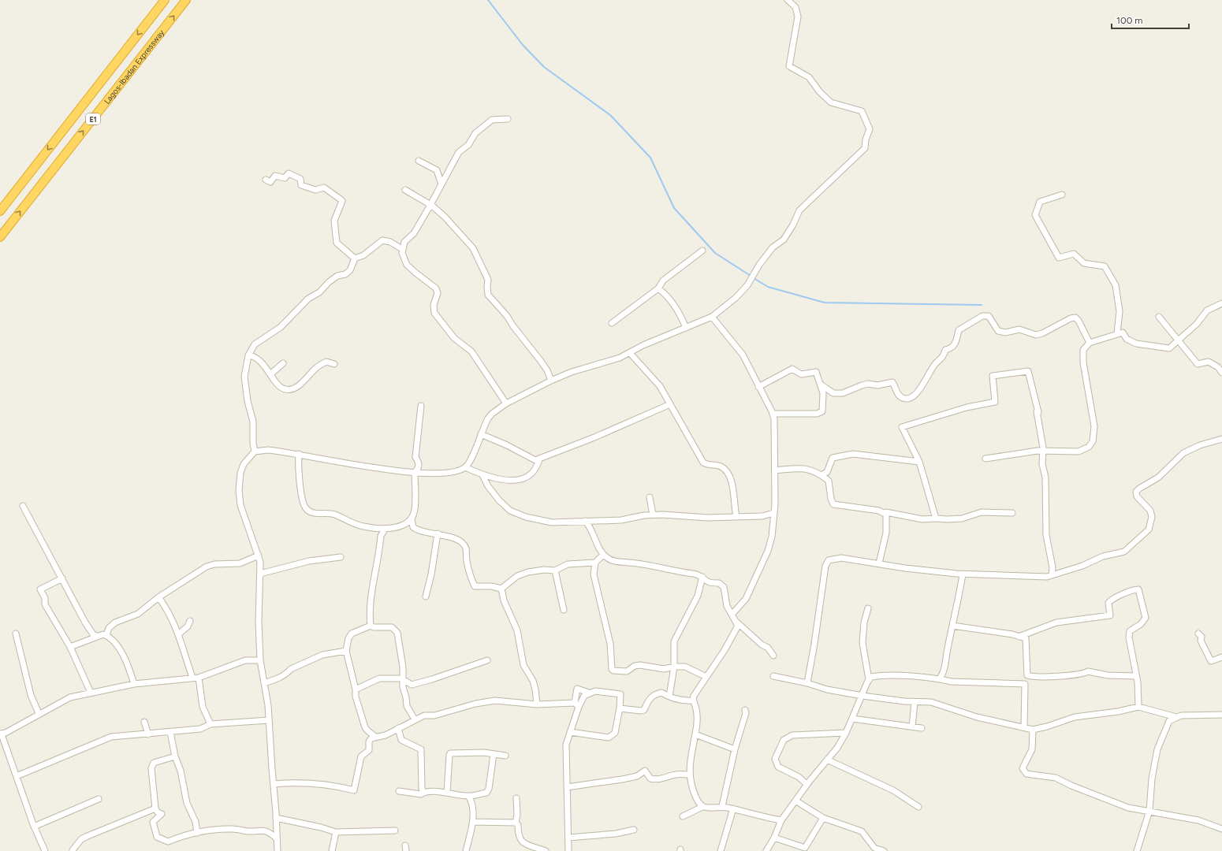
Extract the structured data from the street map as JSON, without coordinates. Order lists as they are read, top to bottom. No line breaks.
{"streets":{"highway":["Lagos-Ibadan Expressway","E1"]},"scale_bar":"100 m"}
